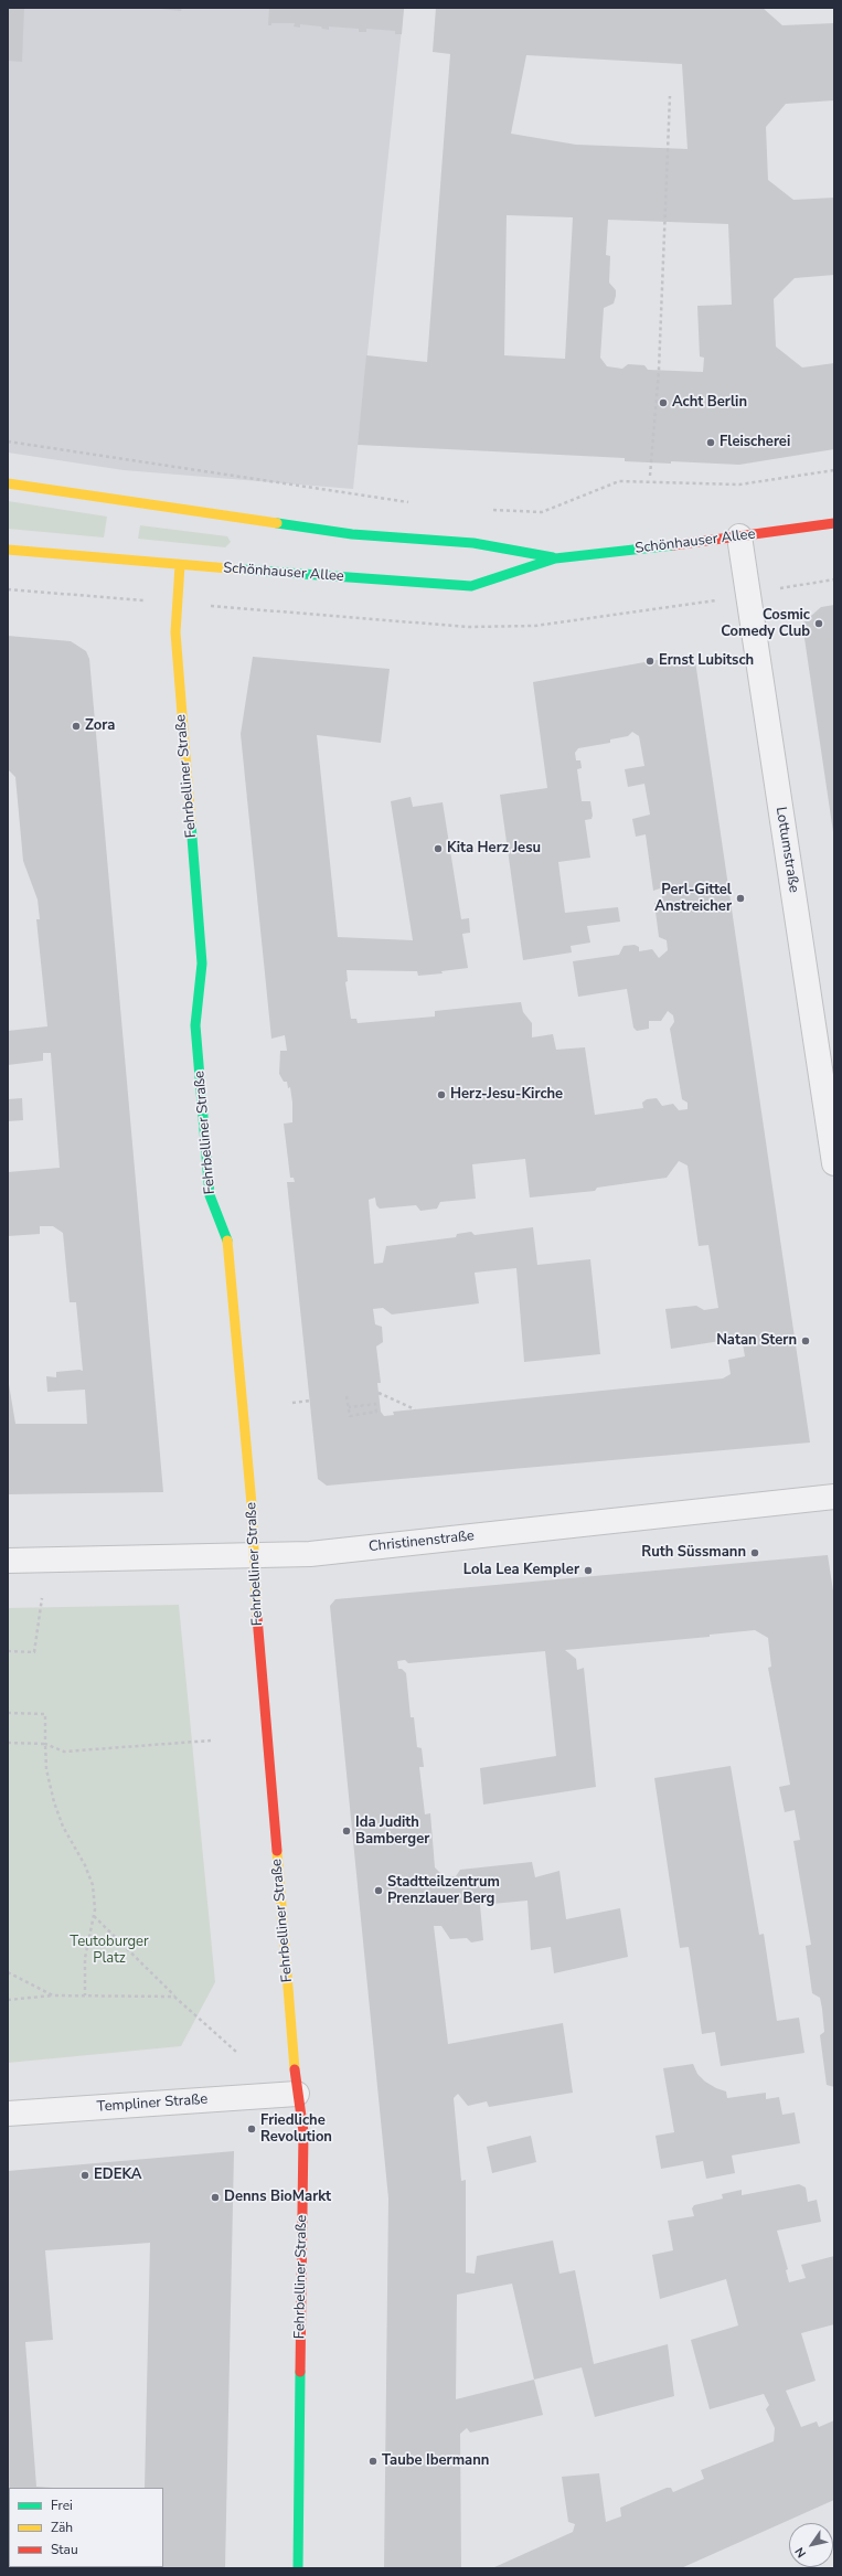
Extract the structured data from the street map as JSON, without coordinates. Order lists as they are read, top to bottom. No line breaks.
{"streets":{"street":["Schönhauser Allee","Fehrbelliner Straße","Lottumstraße","Christinenstraße","Templiner Straße"]},"crossings":[["Schönhauser Allee","Fehrbelliner Straße"],["Schönhauser Allee","Lottumstraße"],["Fehrbelliner Straße","Christinenstraße"],["Fehrbelliner Straße","Templiner Straße"]],"parks":["Teutoburger Platz"],"places":["Acht Berlin","Fleischerei","Cosmic Comedy Club","Ernst Lubitsch","Zora","Kita Herz Jesu","Perl-Gittel Anstreicher","Herz-Jesu-Kirche","Natan Stern","Ruth Süssmann","Lola Lea Kempler","Ida Judith Bamberger","Stadtteilzentrum Prenzlauer Berg","Friedliche Revolution","EDEKA","Denns BioMarkt","Taube Ibermann"],"legend":["Frei","Zäh","Stau"],"north":"bottom left"}
